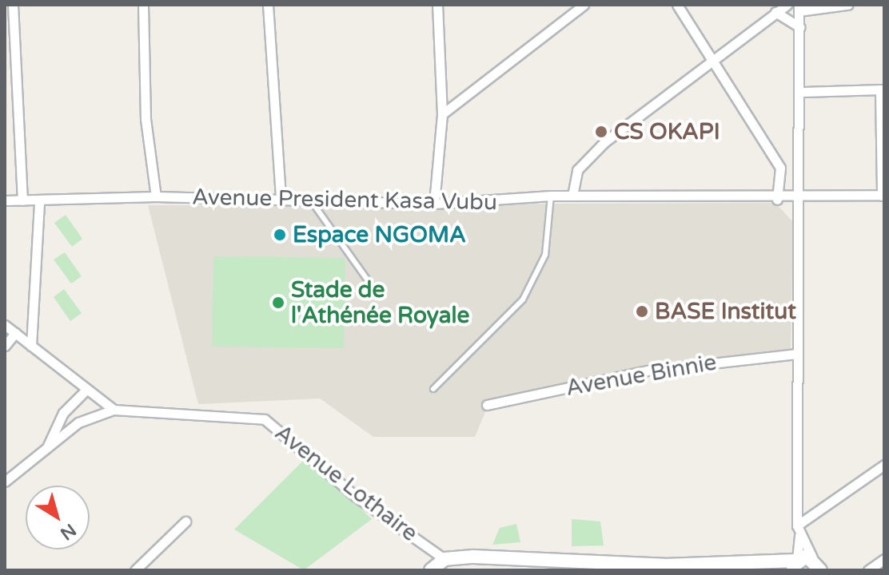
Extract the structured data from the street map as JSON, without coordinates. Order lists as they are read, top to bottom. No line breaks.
{"streets":{"street":["Avenue President Kasa Vubu","Avenue Binnie","Avenue Lothaire"]},"places":["CS OKAPI","Espace NGOMA","Stade de l'Athénée Royale","BASE Institut"],"north":"bottom right"}
